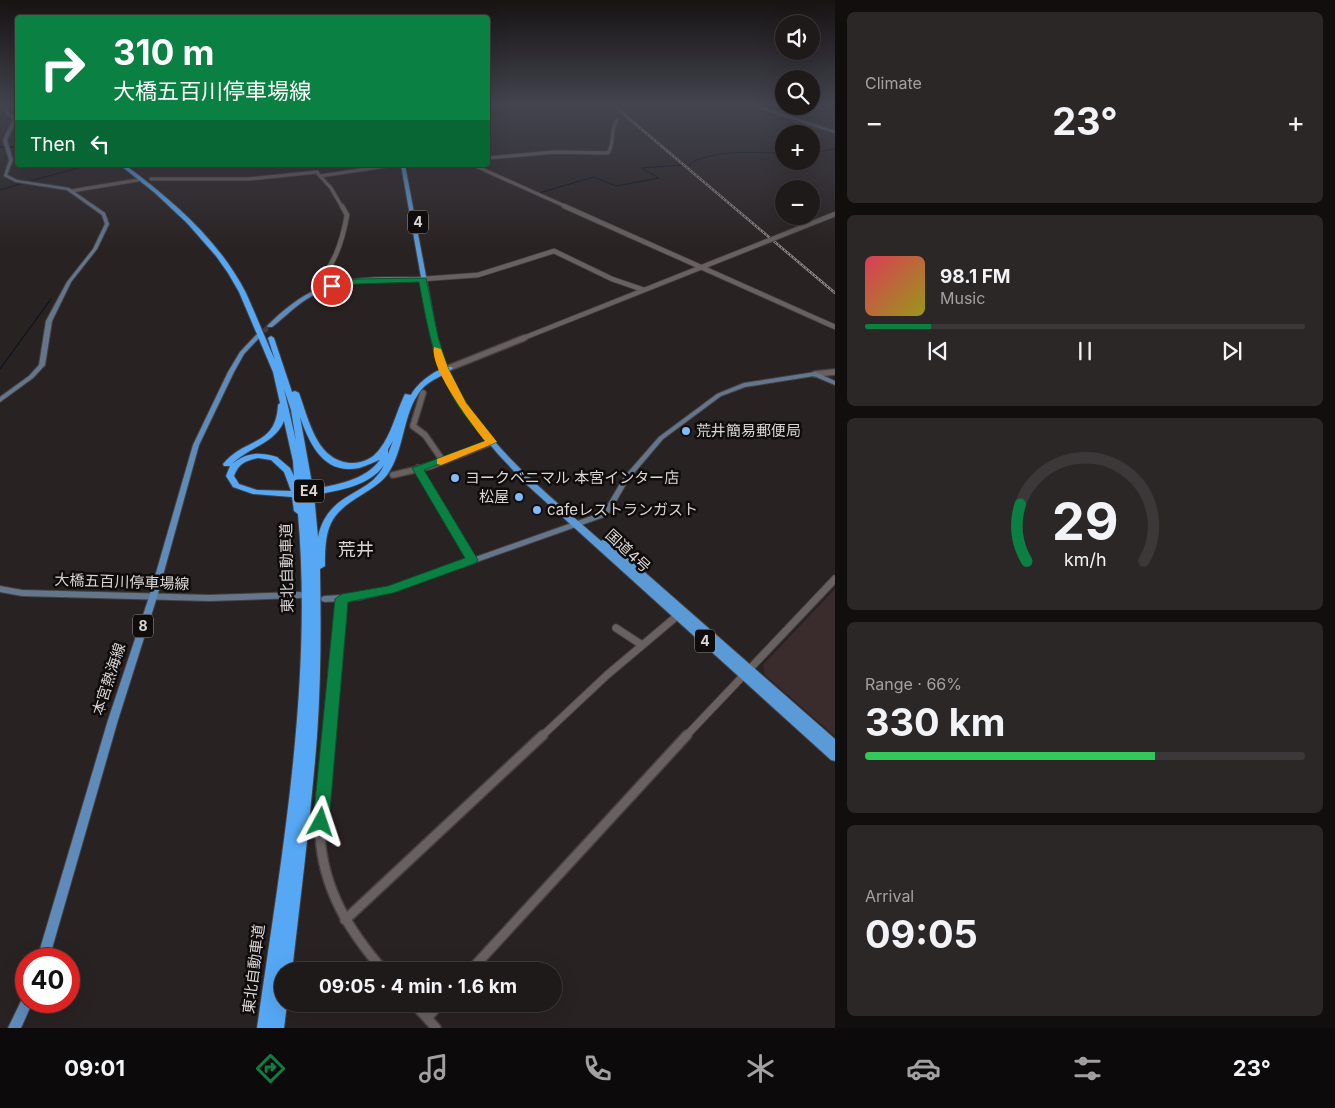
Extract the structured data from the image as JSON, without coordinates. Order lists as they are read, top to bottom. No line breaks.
{"streets":{"highway":["4","E4","国道4号","東北自動車道"],"main road":["大橋五百川停車場線","8","本宮熱海線"]},"crossings":[["大橋五百川停車場線","本宮熱海線"]],"districts":["荒井"],"places":["荒井簡易郵便局","ヨークベニマル 本宮インター店","松屋","cafeレストランガスト"],"page":{"tile":["Climate",["Range · 66%","330 km"],["Arrival","09:05"]],"map_buttons":["+","−"],"turn":["310 m","大橋五百川停車場線"],"heat":["−","23°","+"],"then":"Then","song":["98.1 FM","Music"],"limit":"40","trip":"09:05 · 4 min · 1.6 km","tabs":["09:01","23°"],"gauge":["29","km/h"]}}
